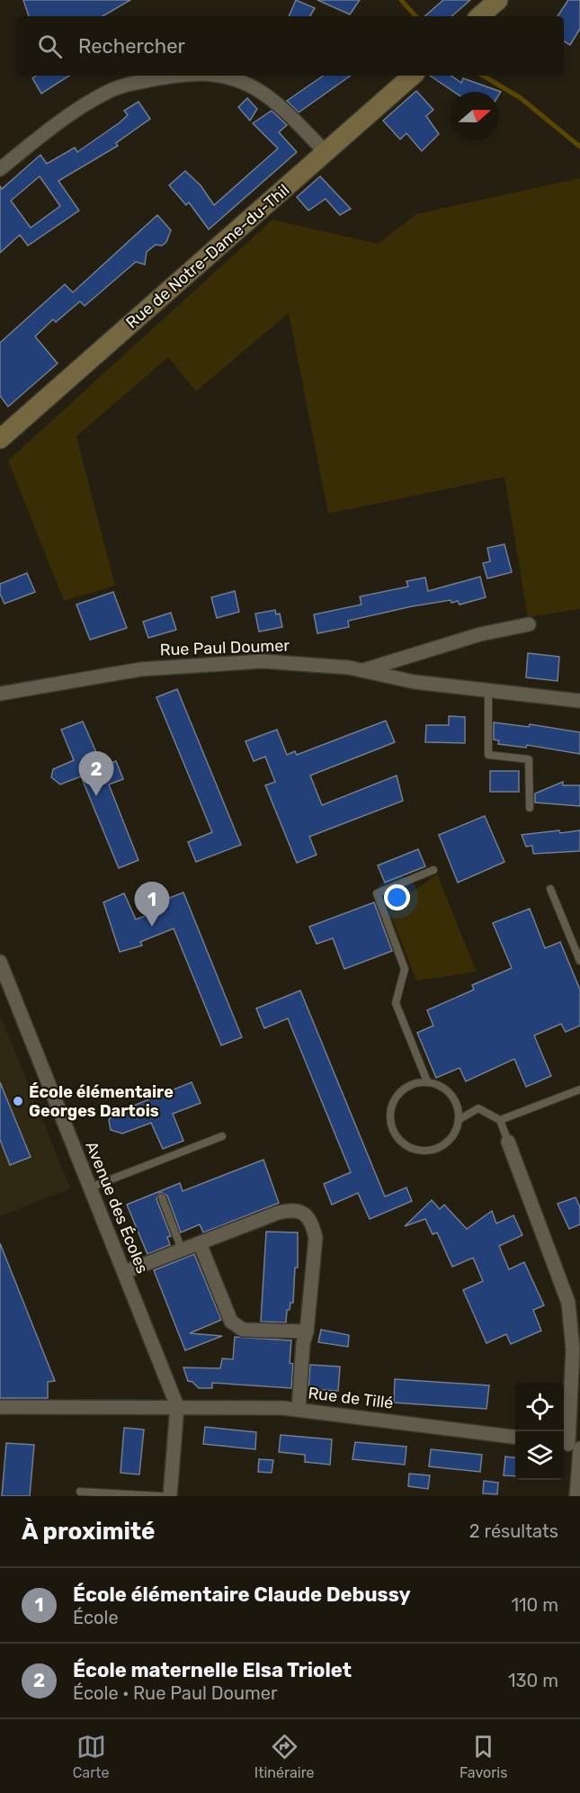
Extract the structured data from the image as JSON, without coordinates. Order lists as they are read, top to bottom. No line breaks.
{"streets":{"main road":["Rue de Notre-Dame-du-Thil"],"street":["Rue Paul Doumer","Avenue des Écoles","Rue de Tillé"]},"crossings":[["Avenue des Écoles","Rue de Tillé"]],"places":["École élémentaire Georges Dartois"],"north":"right","page":{"search":"Rechercher","pins":["2","1"],"heading":["À proximité","2 résultats"],"list":[{"mark":"1","name":"École élémentaire Claude Debussy","note":"École","value":"110 m"},{"mark":"2","name":"École maternelle Elsa Triolet","note":"École · Rue Paul Doumer","value":"130 m"}],"nav":["Carte","Itinéraire","Favoris"]}}
